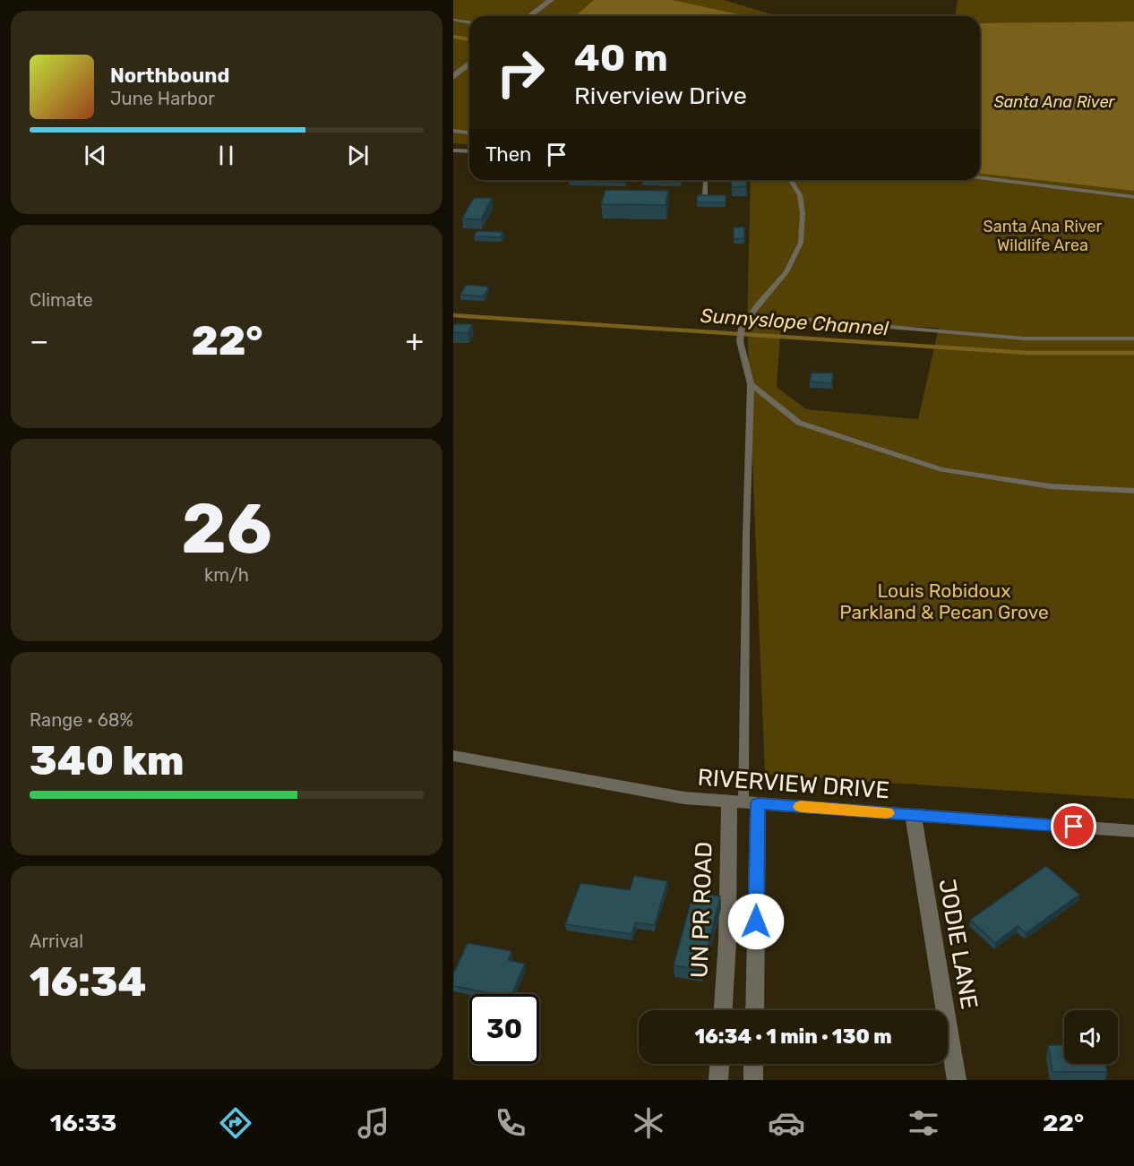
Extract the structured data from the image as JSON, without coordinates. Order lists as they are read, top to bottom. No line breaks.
{"streets":{"street":["RIVERVIEW DRIVE","UN PR ROAD","JODIE LANE"]},"crossings":[["RIVERVIEW DRIVE","UN PR ROAD"],["RIVERVIEW DRIVE","JODIE LANE"]],"water":["Santa Ana River","Sunnyslope Channel"],"parks":["Santa Ana River Wildlife Area","Louis Robidoux Parkland & Pecan Grove"],"page":{"turn":["40 m","Riverview Drive"],"song":["Northbound","June Harbor"],"then":"Then","tile":["Climate",["26","km/h"],["Range · 68%","340 km"],["Arrival","16:34"]],"heat":["−","22°","+"],"limit":"30","trip":"16:34 · 1 min · 130 m","tabs":["16:33","22°"]}}
